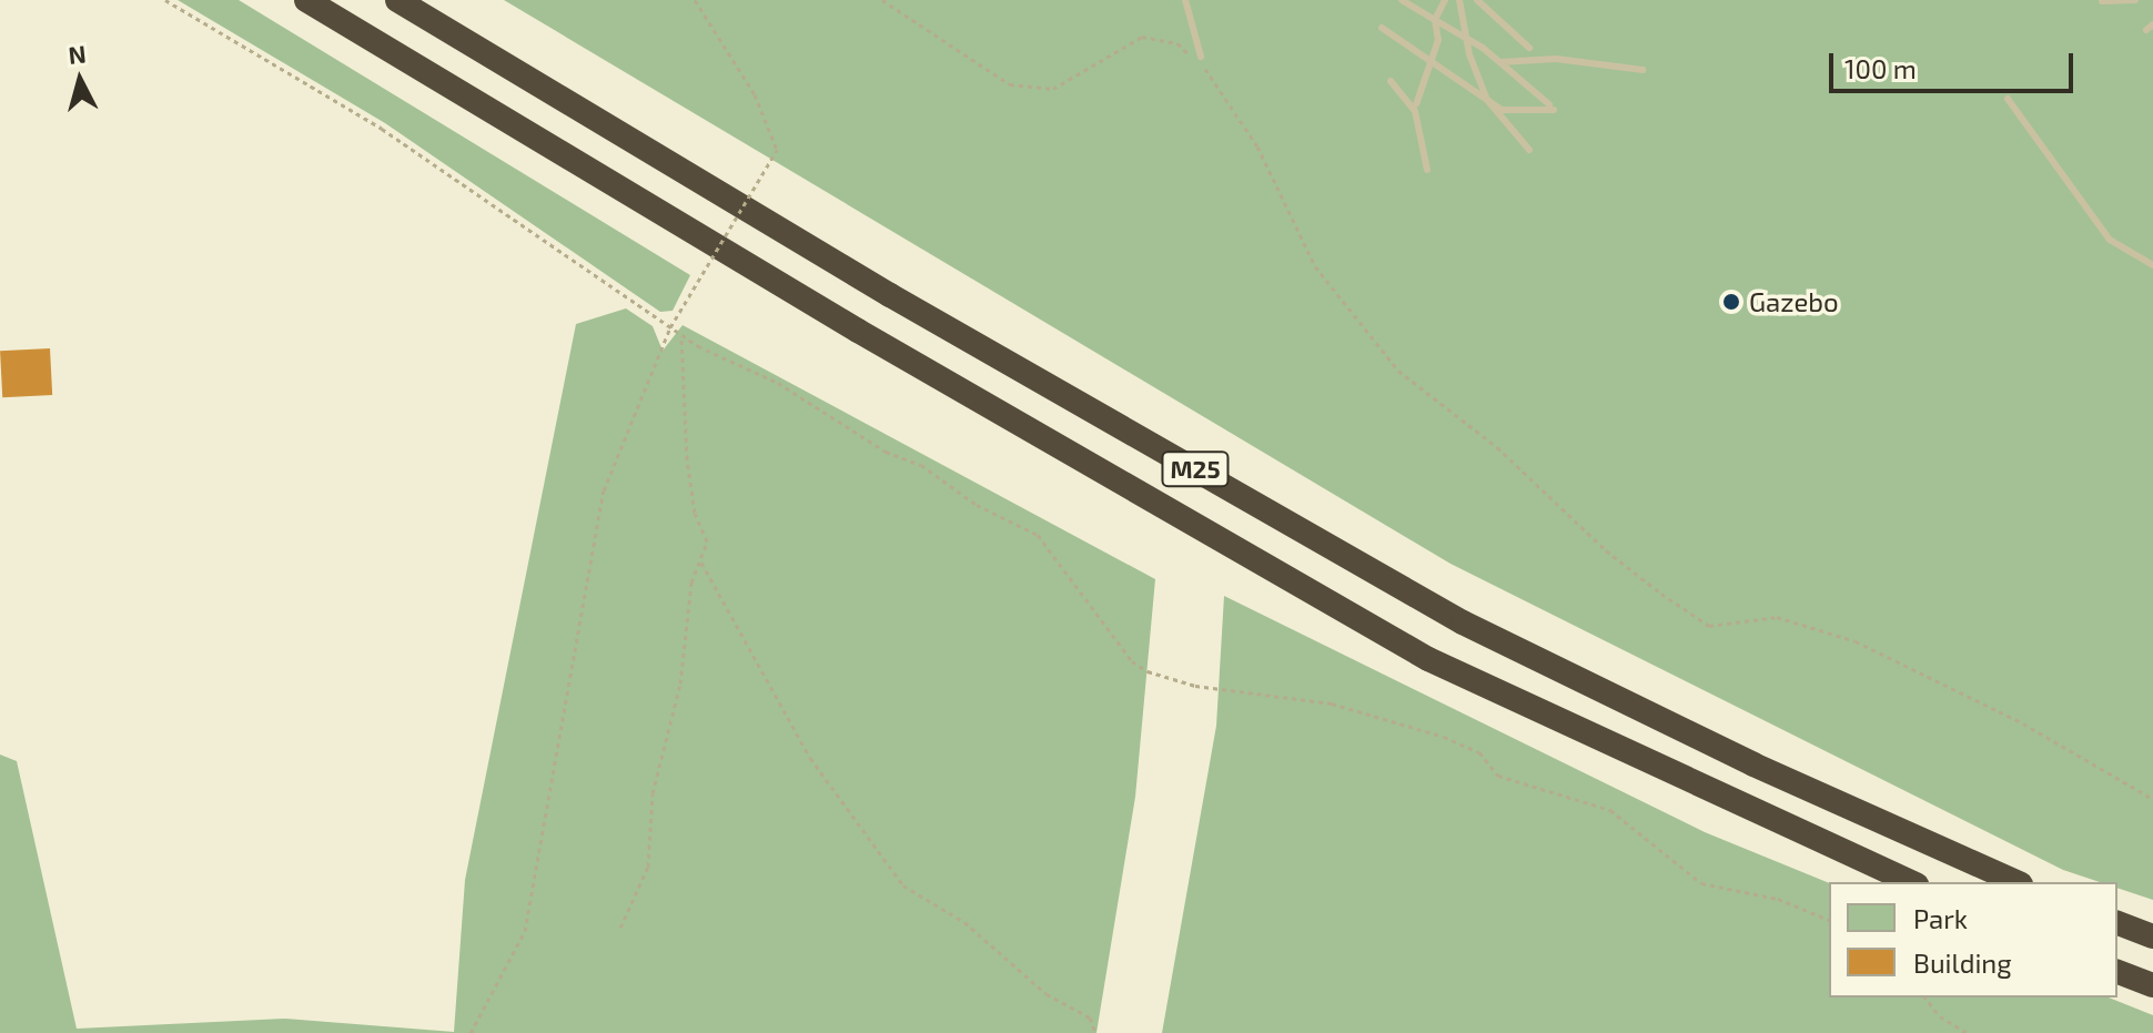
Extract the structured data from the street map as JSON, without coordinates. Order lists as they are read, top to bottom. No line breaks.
{"streets":{"highway":["M25"]},"places":["Gazebo"],"legend":["Park","Building"],"scale_bar":"100 m","north":"top"}
